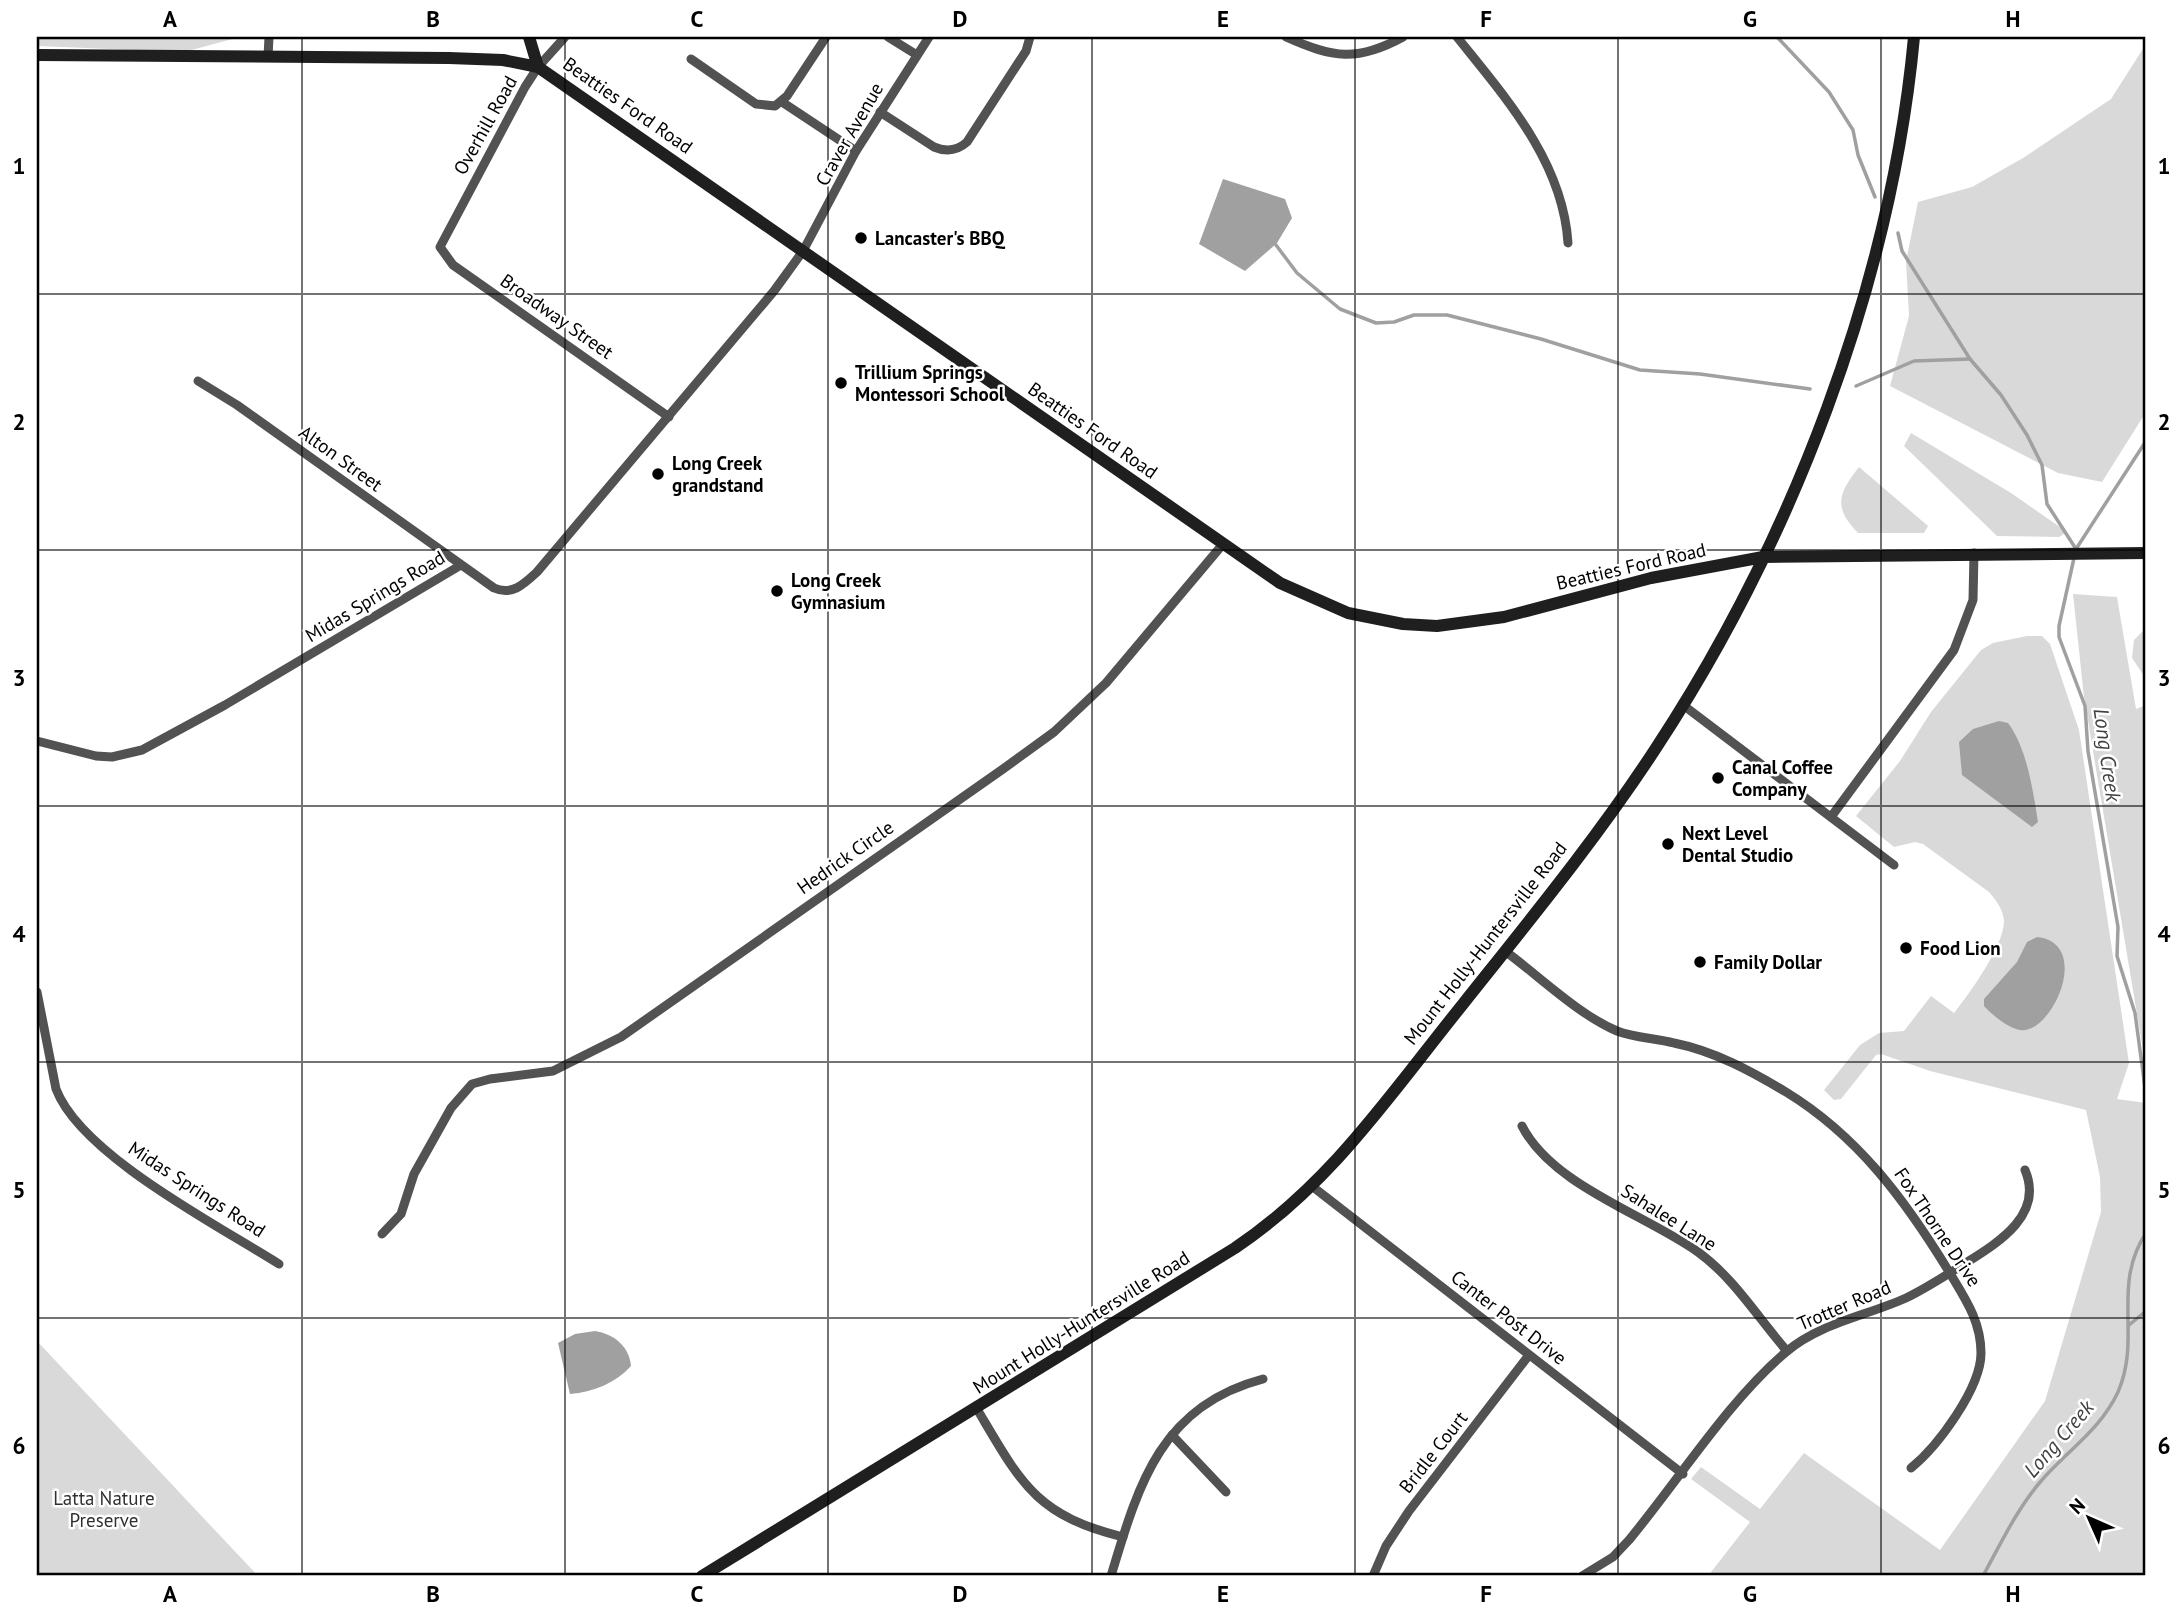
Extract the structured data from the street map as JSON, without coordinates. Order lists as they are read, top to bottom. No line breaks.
{"streets":{"main road":["Beatties Ford Road","Mount Holly-Huntersville Road"],"street":["Overhill Road","Craver Avenue","Broadway Street","Alton Street","Midas Springs Road","Hedrick Circle","Sahalee Lane","Fox Thorne Drive","Trotter Road","Canter Post Drive","Bridle Court"]},"crossings":[["Beatties Ford Road","Overhill Road"],["Beatties Ford Road","Craver Avenue"],["Beatties Ford Road","Midas Springs Road"],["Beatties Ford Road","Hedrick Circle"],["Beatties Ford Road","Mount Holly-Huntersville Road"],["Overhill Road","Broadway Street"],["Craver Avenue","Midas Springs Road"],["Broadway Street","Midas Springs Road"],["Alton Street","Midas Springs Road"],["Mount Holly-Huntersville Road","Fox Thorne Drive"],["Mount Holly-Huntersville Road","Canter Post Drive"],["Sahalee Lane","Trotter Road"],["Fox Thorne Drive","Trotter Road"],["Trotter Road","Canter Post Drive"],["Canter Post Drive","Bridle Court"]],"water":["Long Creek"],"parks":["Latta Nature Preserve"],"places":["Lancaster's BBQ","Trillium Springs Montessori School","Long Creek grandstand","Long Creek Gymnasium","Canal Coffee Company","Next Level Dental Studio","Food Lion","Family Dollar"],"north":"top left","grid":{"columns":["A","B","C","D","E","F","G","H"],"rows":["1","2","3","4","5","6"]}}
